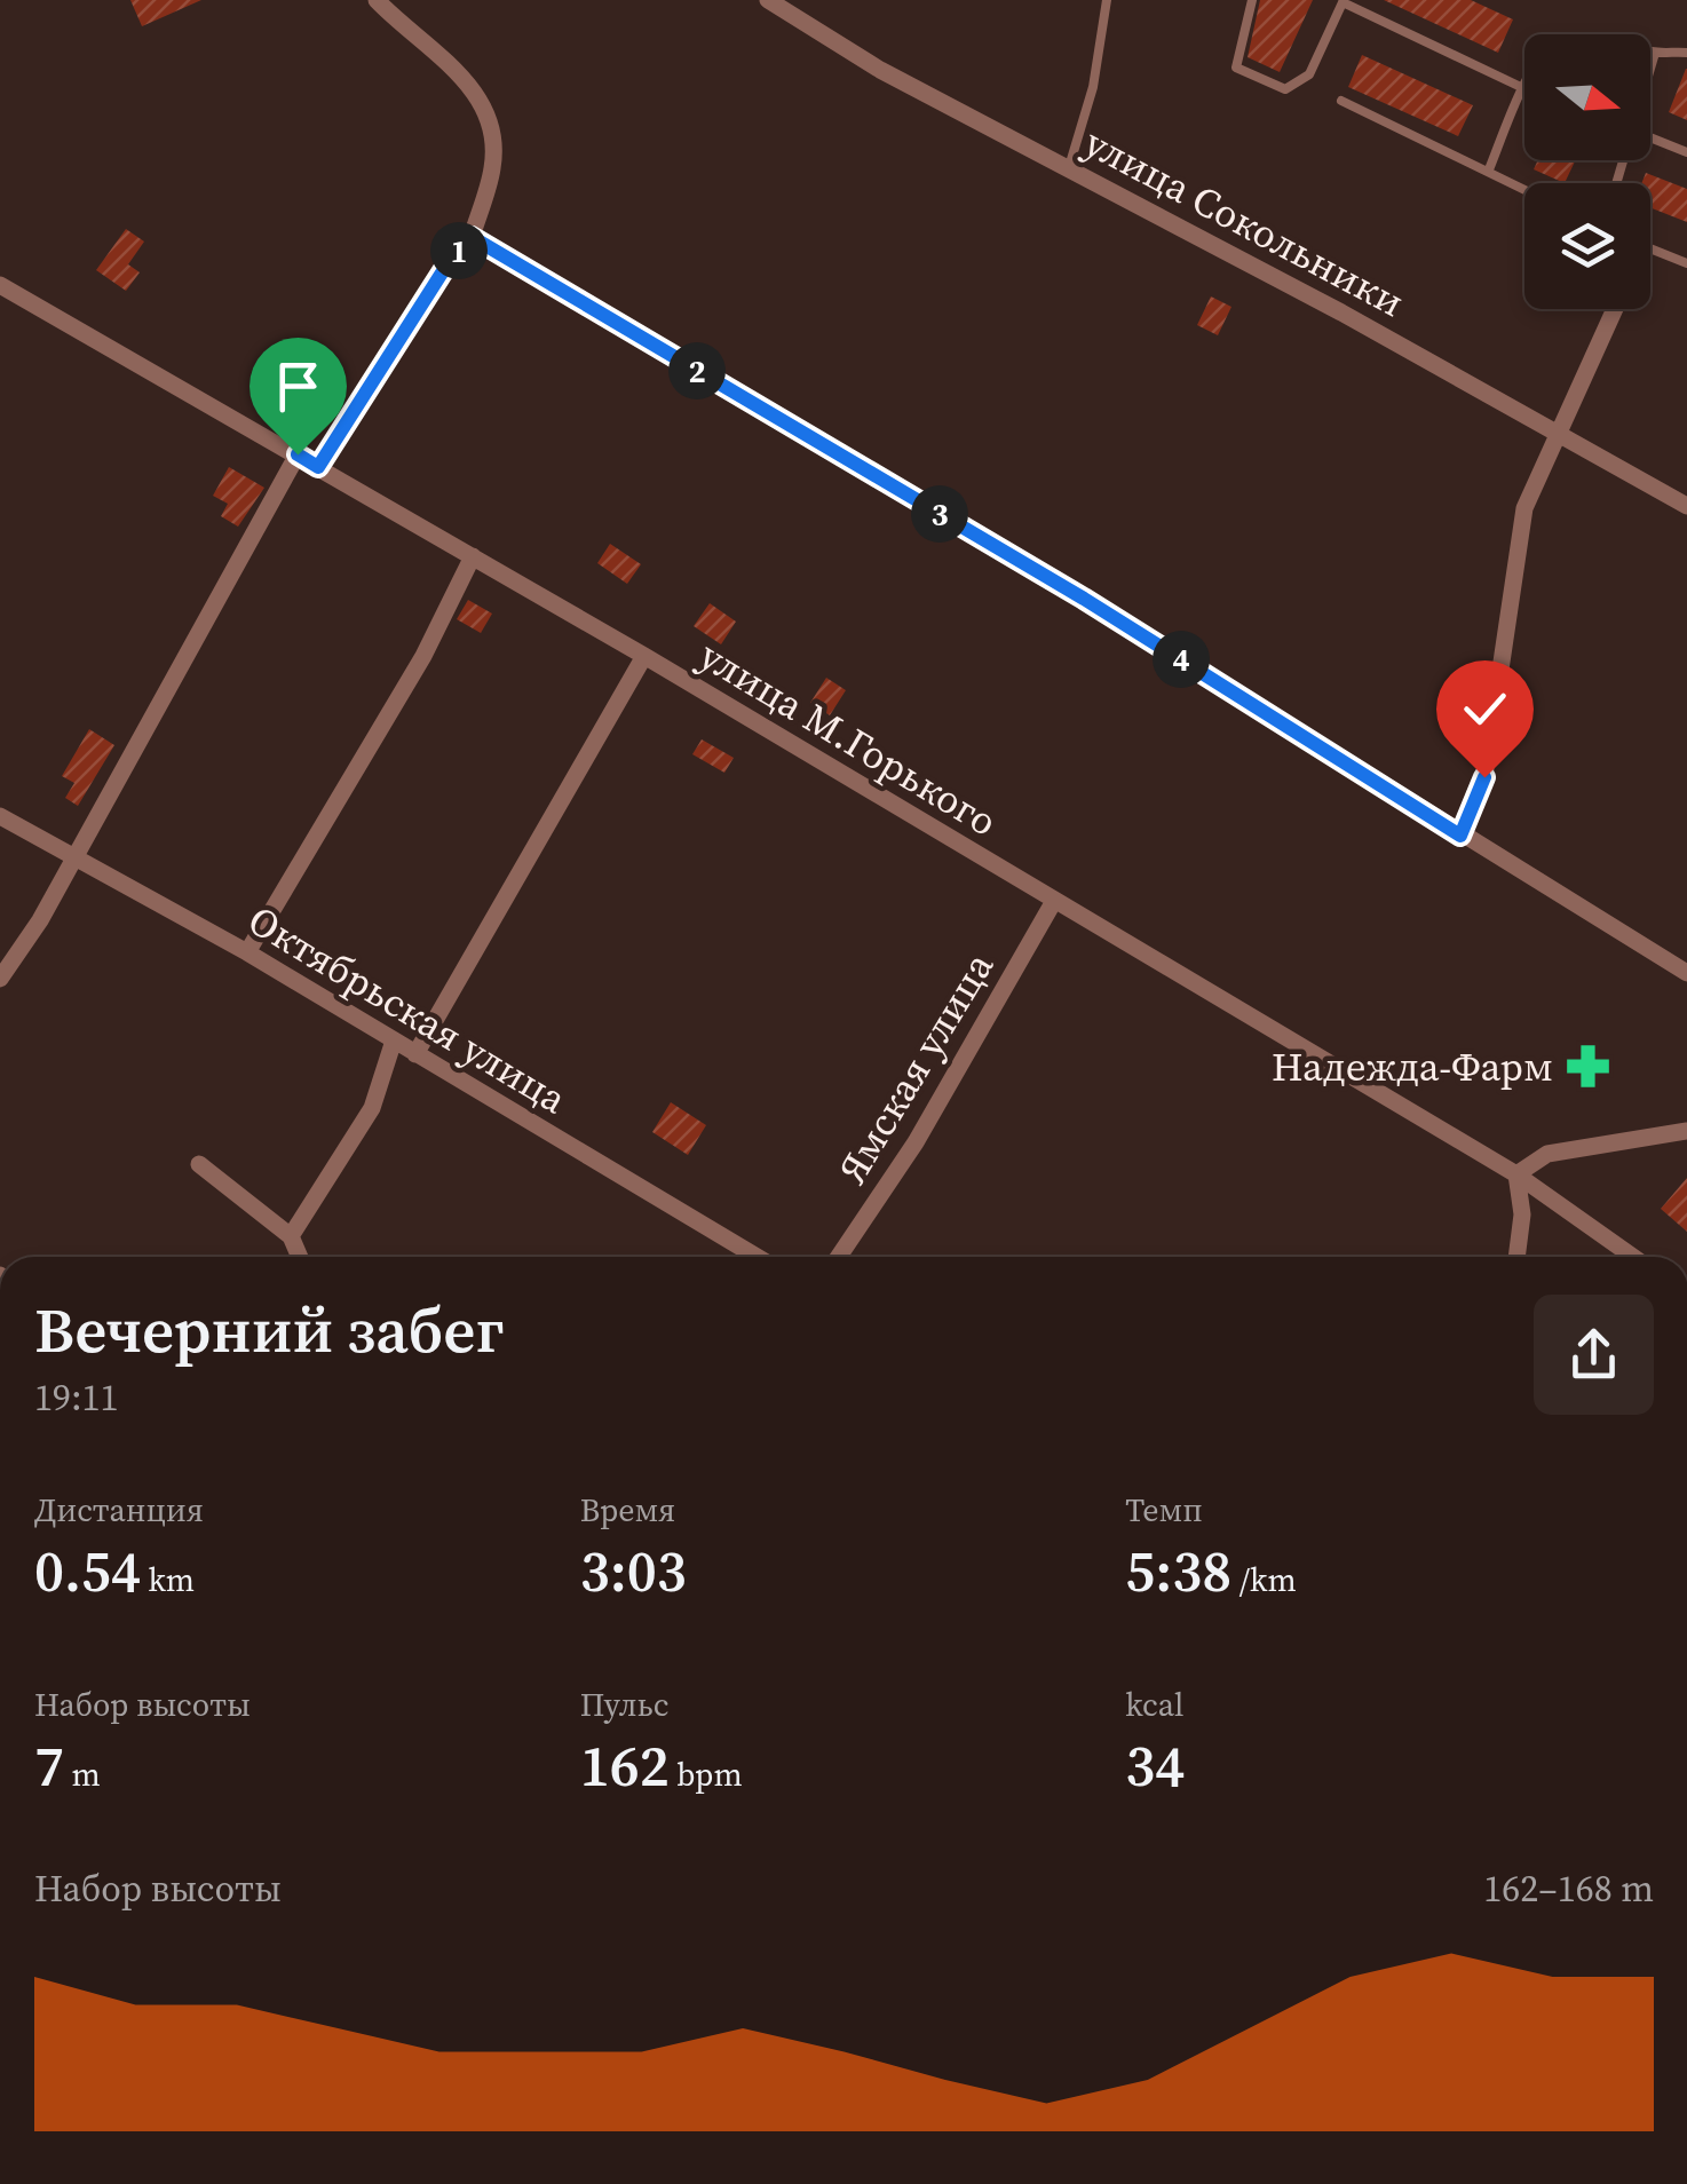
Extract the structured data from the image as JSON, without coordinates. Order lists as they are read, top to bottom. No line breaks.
{"streets":{"street":["улица Сокольники","улица М.Горького","Октябрьская улица","Ямская улица"]},"crossings":[["улица М.Горького","Ямская улица"]],"places":{"pharmacy":["Надежда-Фарм"]},"north":"right","page":{"pins":["1","2","3","4"],"heading":["Вечерний забег","19:11"],"stats":[["Дистанция","0.54 km"],["Время","3:03"],["Темп","5:38 /km"],["Набор высоты","7 m"],["Пульс","162 bpm"],["kcal","34"]],"chart":["Набор высоты","162–168 m"]}}
